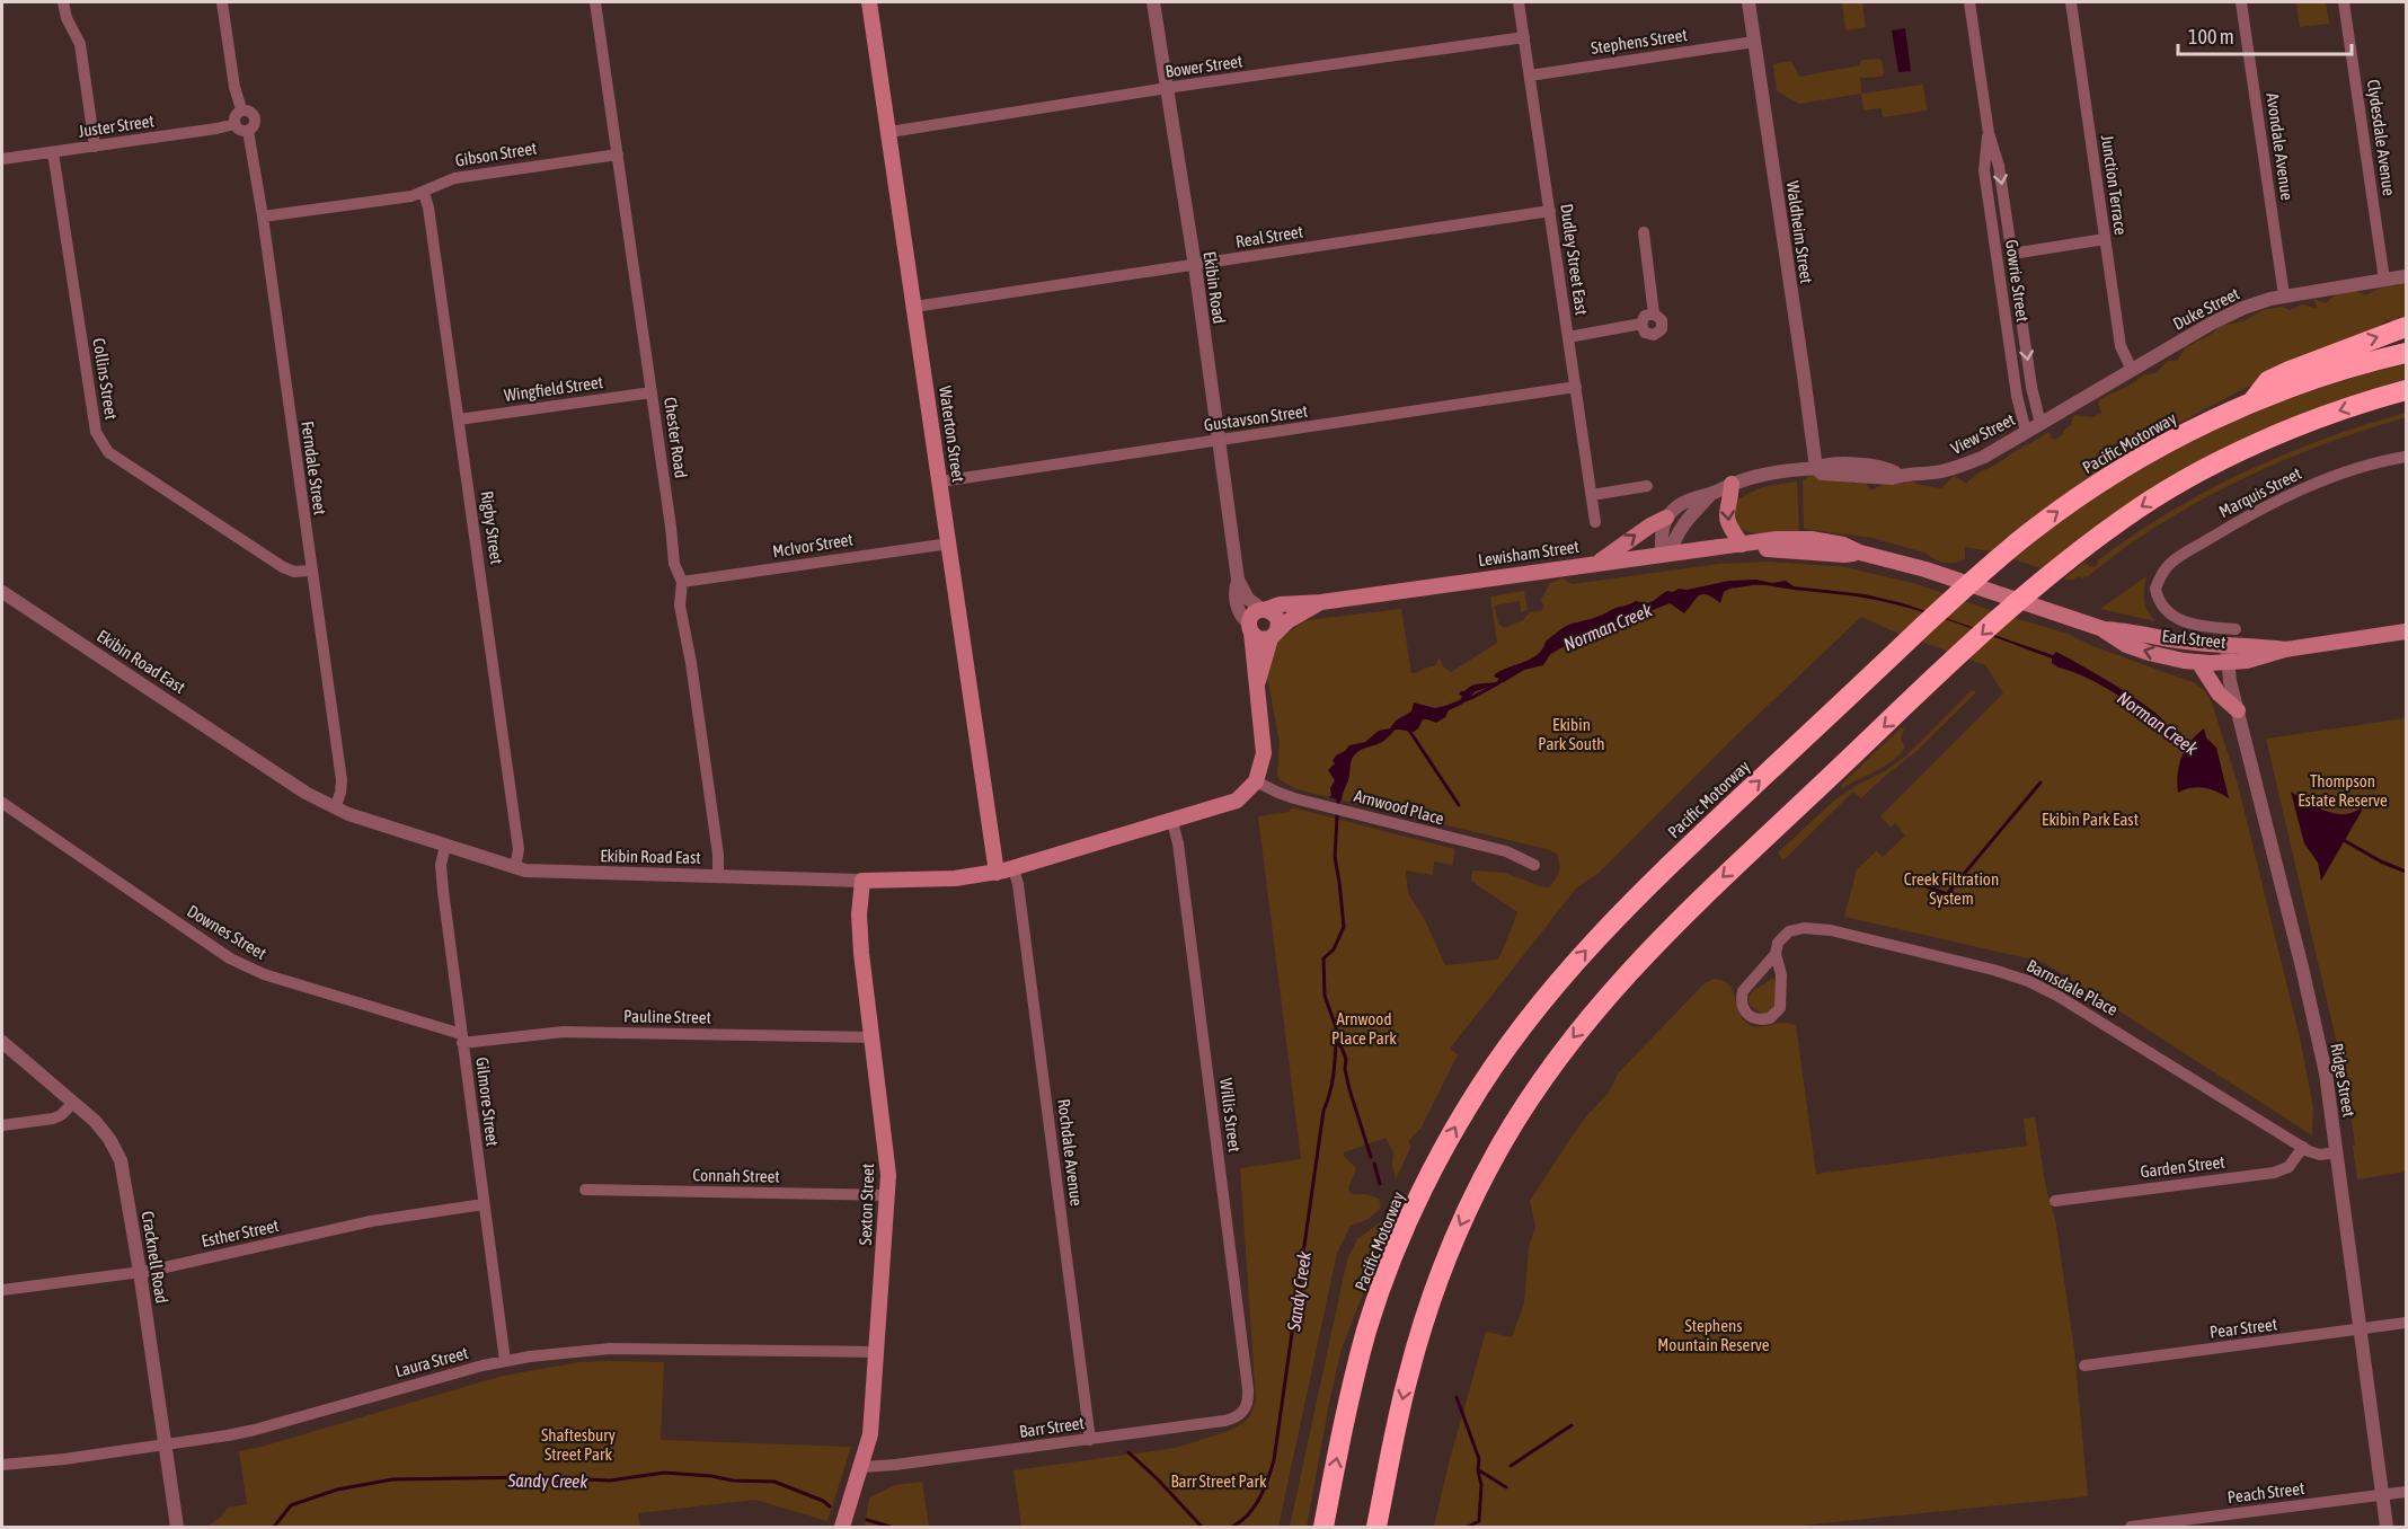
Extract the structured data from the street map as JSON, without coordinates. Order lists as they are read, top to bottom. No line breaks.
{"streets":{"highway":["Pacific Motorway"],"main road":["Waterton Street","Lewisham Street","Earl Street","Ekibin Road East","Sexton Street"],"street":["Stephens Street","Bower Street","Juster Street","Clydesdale Avenue","Avondale Avenue","Gibson Street","Junction Terrace","Waldheim Street","Real Street","Dudley Street East","Gowrie Street","Ekibin Road","Duke Street","Collins Street","Wingfield Street","Gustavson Street","View Street","Chester Road","Ferndale Street","Marquis Street","Rigby Street","McIvor Street","Arnwood Place","Downes Street","Barnsdale Place","Pauline Street","Ridge Street","Gilmore Street","Willis Street","Rochdale Avenue","Garden Street","Connah Street","Esther Street","Cracknell Road","Pear Street","Laura Street","Barr Street","Peach Street"]},"crossings":[["Stephens Street","Waldheim Street"],["Stephens Street","Dudley Street East"],["Bower Street","Dudley Street East"],["Bower Street","Ekibin Road"],["Bower Street","Waterton Street"],["Juster Street","Collins Street"],["Juster Street","Ferndale Street"],["Clydesdale Avenue","Duke Street"],["Avondale Avenue","Duke Street"],["Gibson Street","Chester Road"],["Gibson Street","Ferndale Street"],["Gibson Street","Rigby Street"],["Junction Terrace","Duke Street"],["Waldheim Street","View Street"],["Real Street","Dudley Street East"],["Real Street","Ekibin Road"],["Real Street","Waterton Street"],["Dudley Street East","Gustavson Street"],["Gowrie Street","Duke Street"],["Gowrie Street","View Street"],["Ekibin Road","Gustavson Street"],["Ekibin Road","Lewisham Street"],["Duke Street","View Street"],["Collins Street","Ferndale Street"],["Wingfield Street","Chester Road"],["Wingfield Street","Rigby Street"],["Gustavson Street","Waterton Street"],["Waterton Street","McIvor Street"],["Waterton Street","Ekibin Road East"],["View Street","Lewisham Street"],["Chester Road","McIvor Street"],["Chester Road","Ekibin Road East"],["Ferndale Street","Ekibin Road East"],["Marquis Street","Earl Street"],["Rigby Street","Ekibin Road East"],["Lewisham Street","Earl Street"],["Earl Street","Ridge Street"],["Ekibin Road East","Arnwood Place"],["Ekibin Road East","Gilmore Street"],["Ekibin Road East","Willis Street"],["Ekibin Road East","Rochdale Avenue"],["Ekibin Road East","Sexton Street"],["Downes Street","Pauline Street"],["Downes Street","Gilmore Street"],["Barnsdale Place","Ridge Street"],["Barnsdale Place","Garden Street"],["Pauline Street","Gilmore Street"],["Pauline Street","Sexton Street"],["Ridge Street","Pear Street"],["Ridge Street","Peach Street"],["Gilmore Street","Esther Street"],["Gilmore Street","Laura Street"],["Willis Street","Barr Street"],["Rochdale Avenue","Barr Street"],["Connah Street","Sexton Street"],["Sexton Street","Laura Street"],["Sexton Street","Barr Street"],["Esther Street","Cracknell Road"],["Cracknell Road","Laura Street"]],"water":["Norman Creek","Sandy Creek"],"parks":["Ekibin Park South","Thompson Estate Reserve","Ekibin Park East","Creek Filtration System","Arnwood Place Park","Stephens Mountain Reserve","Shaftesbury Street Park","Barr Street Park"],"scale_bar":"100 m"}
